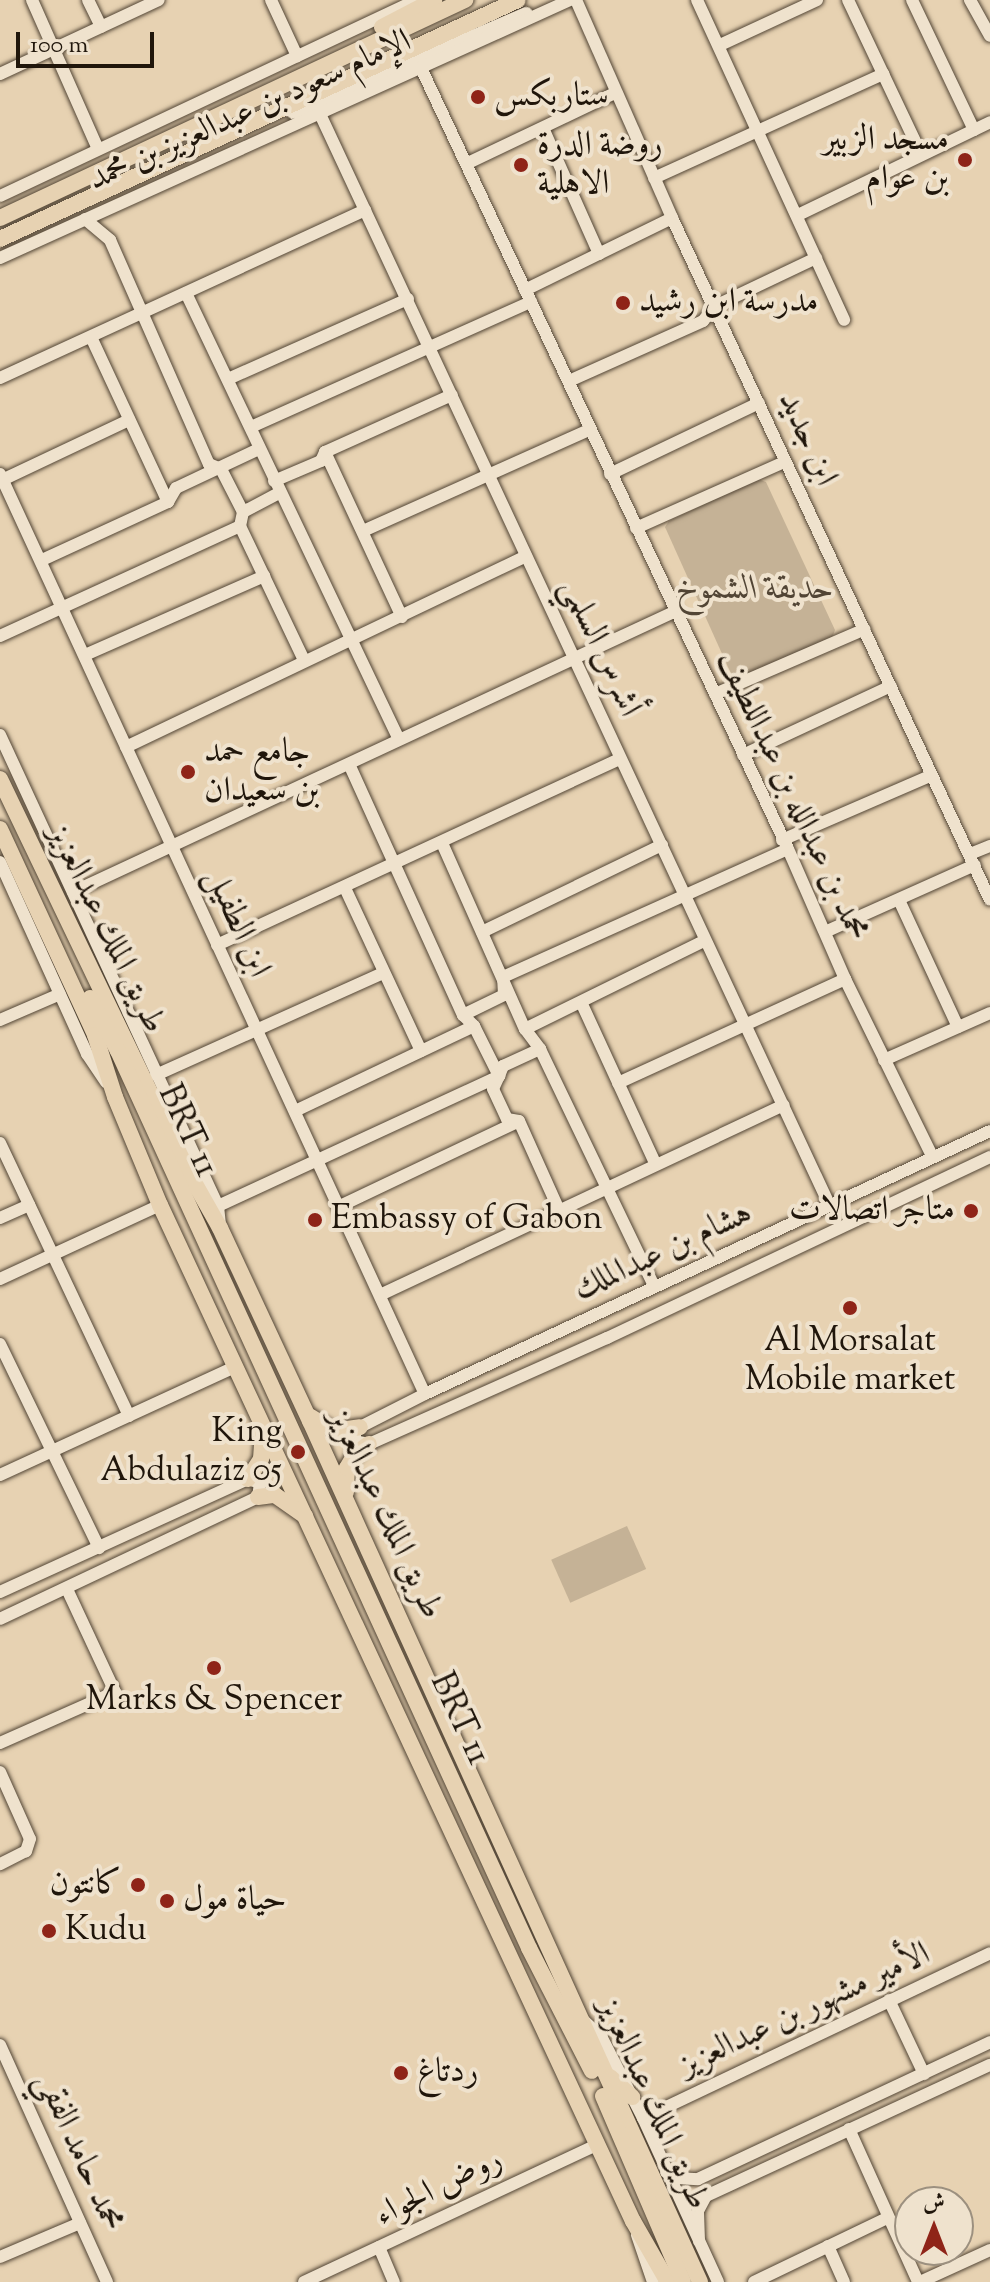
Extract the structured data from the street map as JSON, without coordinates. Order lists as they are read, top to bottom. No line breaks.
{"streets":{"main road":["الإمام سعود بن عبدالعزيز بن محمد","طريق الملك عبدالعزيز","BRT 11"],"street":["ابن جديد","أشرس السلمي","محمد بن عبدالله بن عبداللطيف","ابن الطفيل","هشام بن عبدالملك","الأمير مشهور بن عبدالعزيز","محمد حامد الفقي","روض الجواء"]},"crossings":[["الإمام سعود بن عبدالعزيز بن محمد","أشرس السلمي"],["الإمام سعود بن عبدالعزيز بن محمد","محمد بن عبدالله بن عبداللطيف"],["أشرس السلمي","هشام بن عبدالملك"],["محمد بن عبدالله بن عبداللطيف","هشام بن عبدالملك"],["ابن الطفيل","هشام بن عبدالملك"],["طريق الملك عبدالعزيز","BRT 11"],["طريق الملك عبدالعزيز","روض الجواء"]],"parks":["حديقة الشموخ"],"places":["ستاربكس","مسجد الزبير بن عوام","روضة الدرة الاهلية","مدرسة ابن رشيد","جامع حمد بن سعيدان","متاجر اتصالات","Embassy of Gabon","Al Morsalat Mobile market","King Abdulaziz 05","Marks & Spencer","كانتون","حياة مول","Kudu","ردتاغ"],"scale_bar":"100 m","north":"top"}
